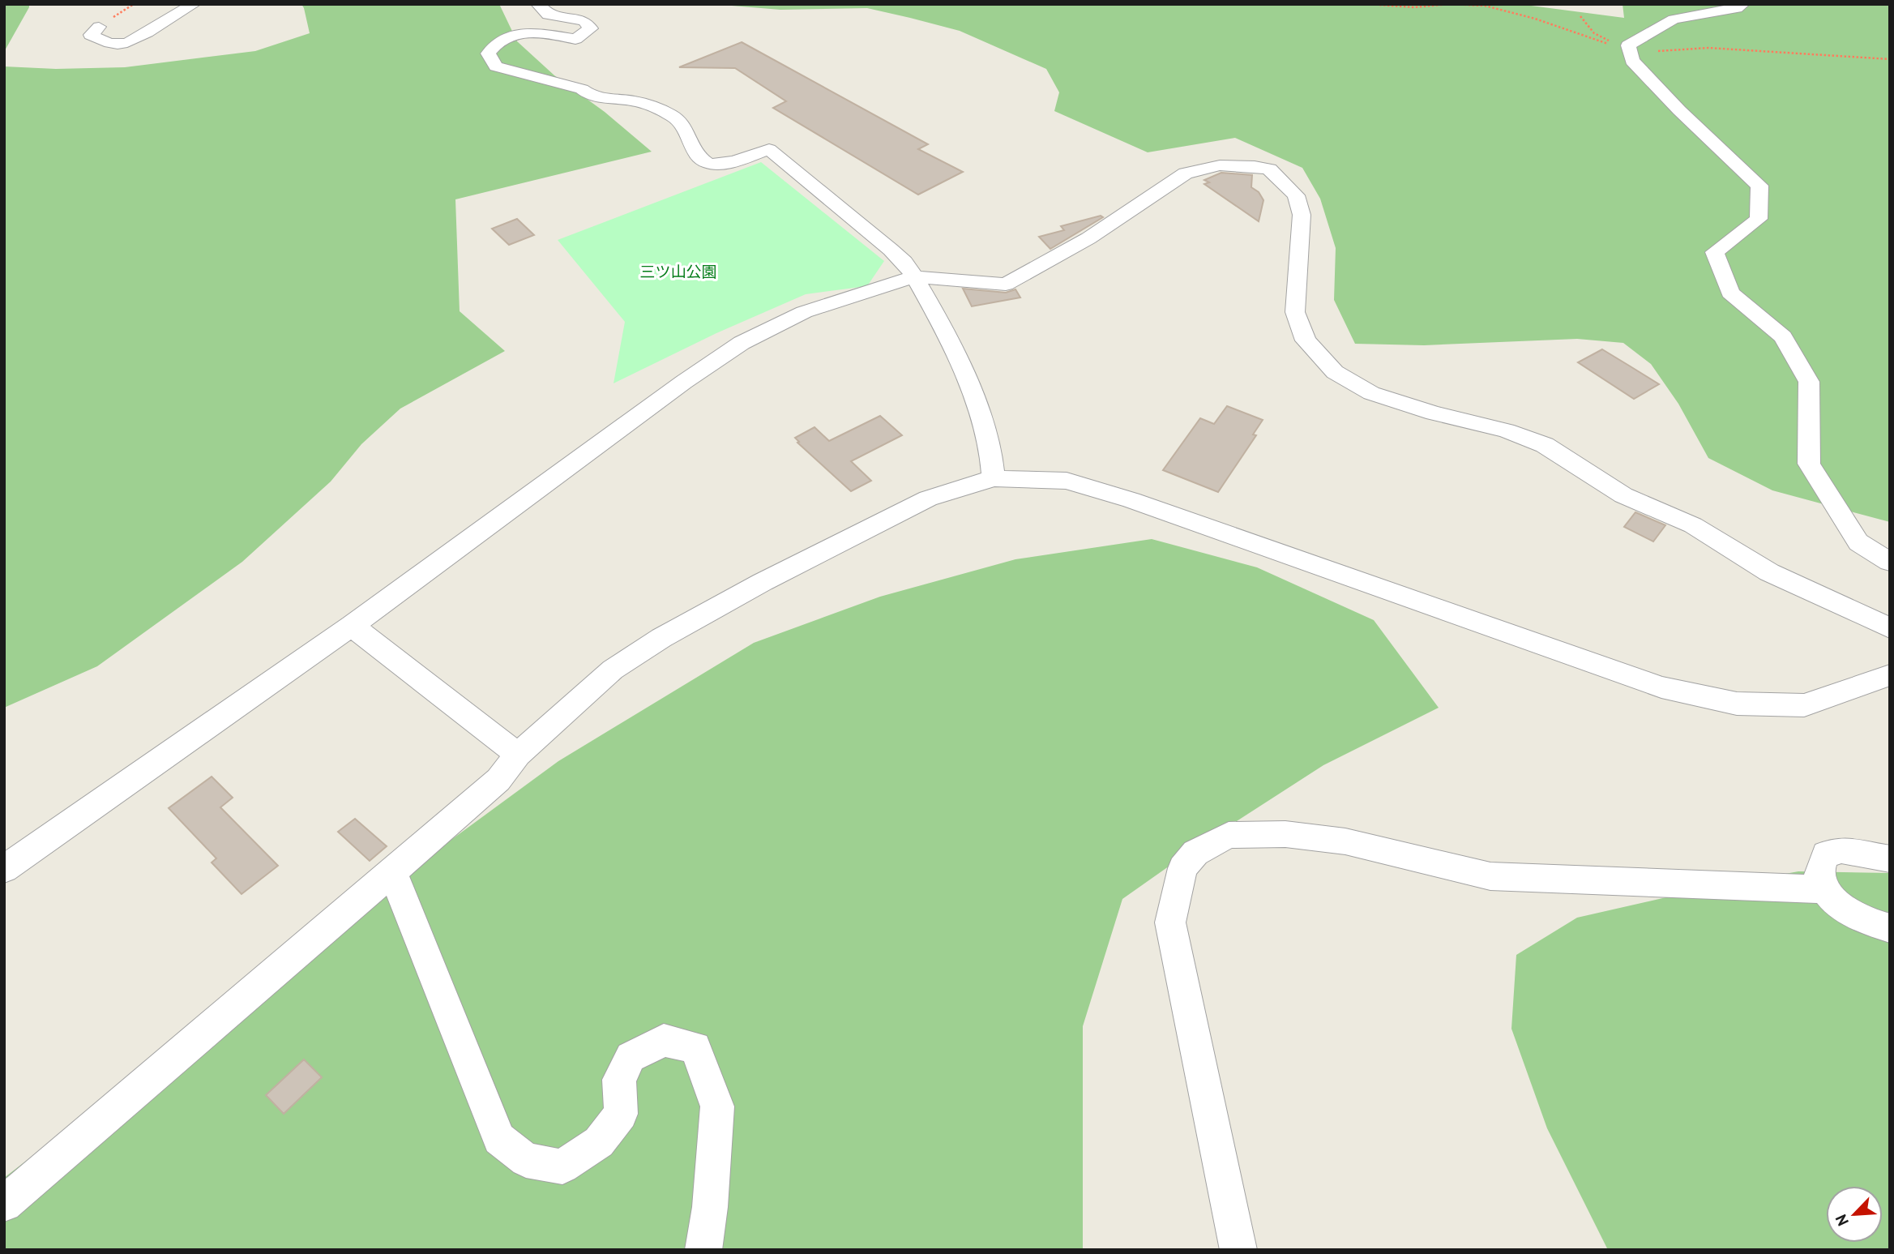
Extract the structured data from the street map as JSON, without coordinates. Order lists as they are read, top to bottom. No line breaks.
{"parks":["三ツ山公園"],"north":"bottom left"}
